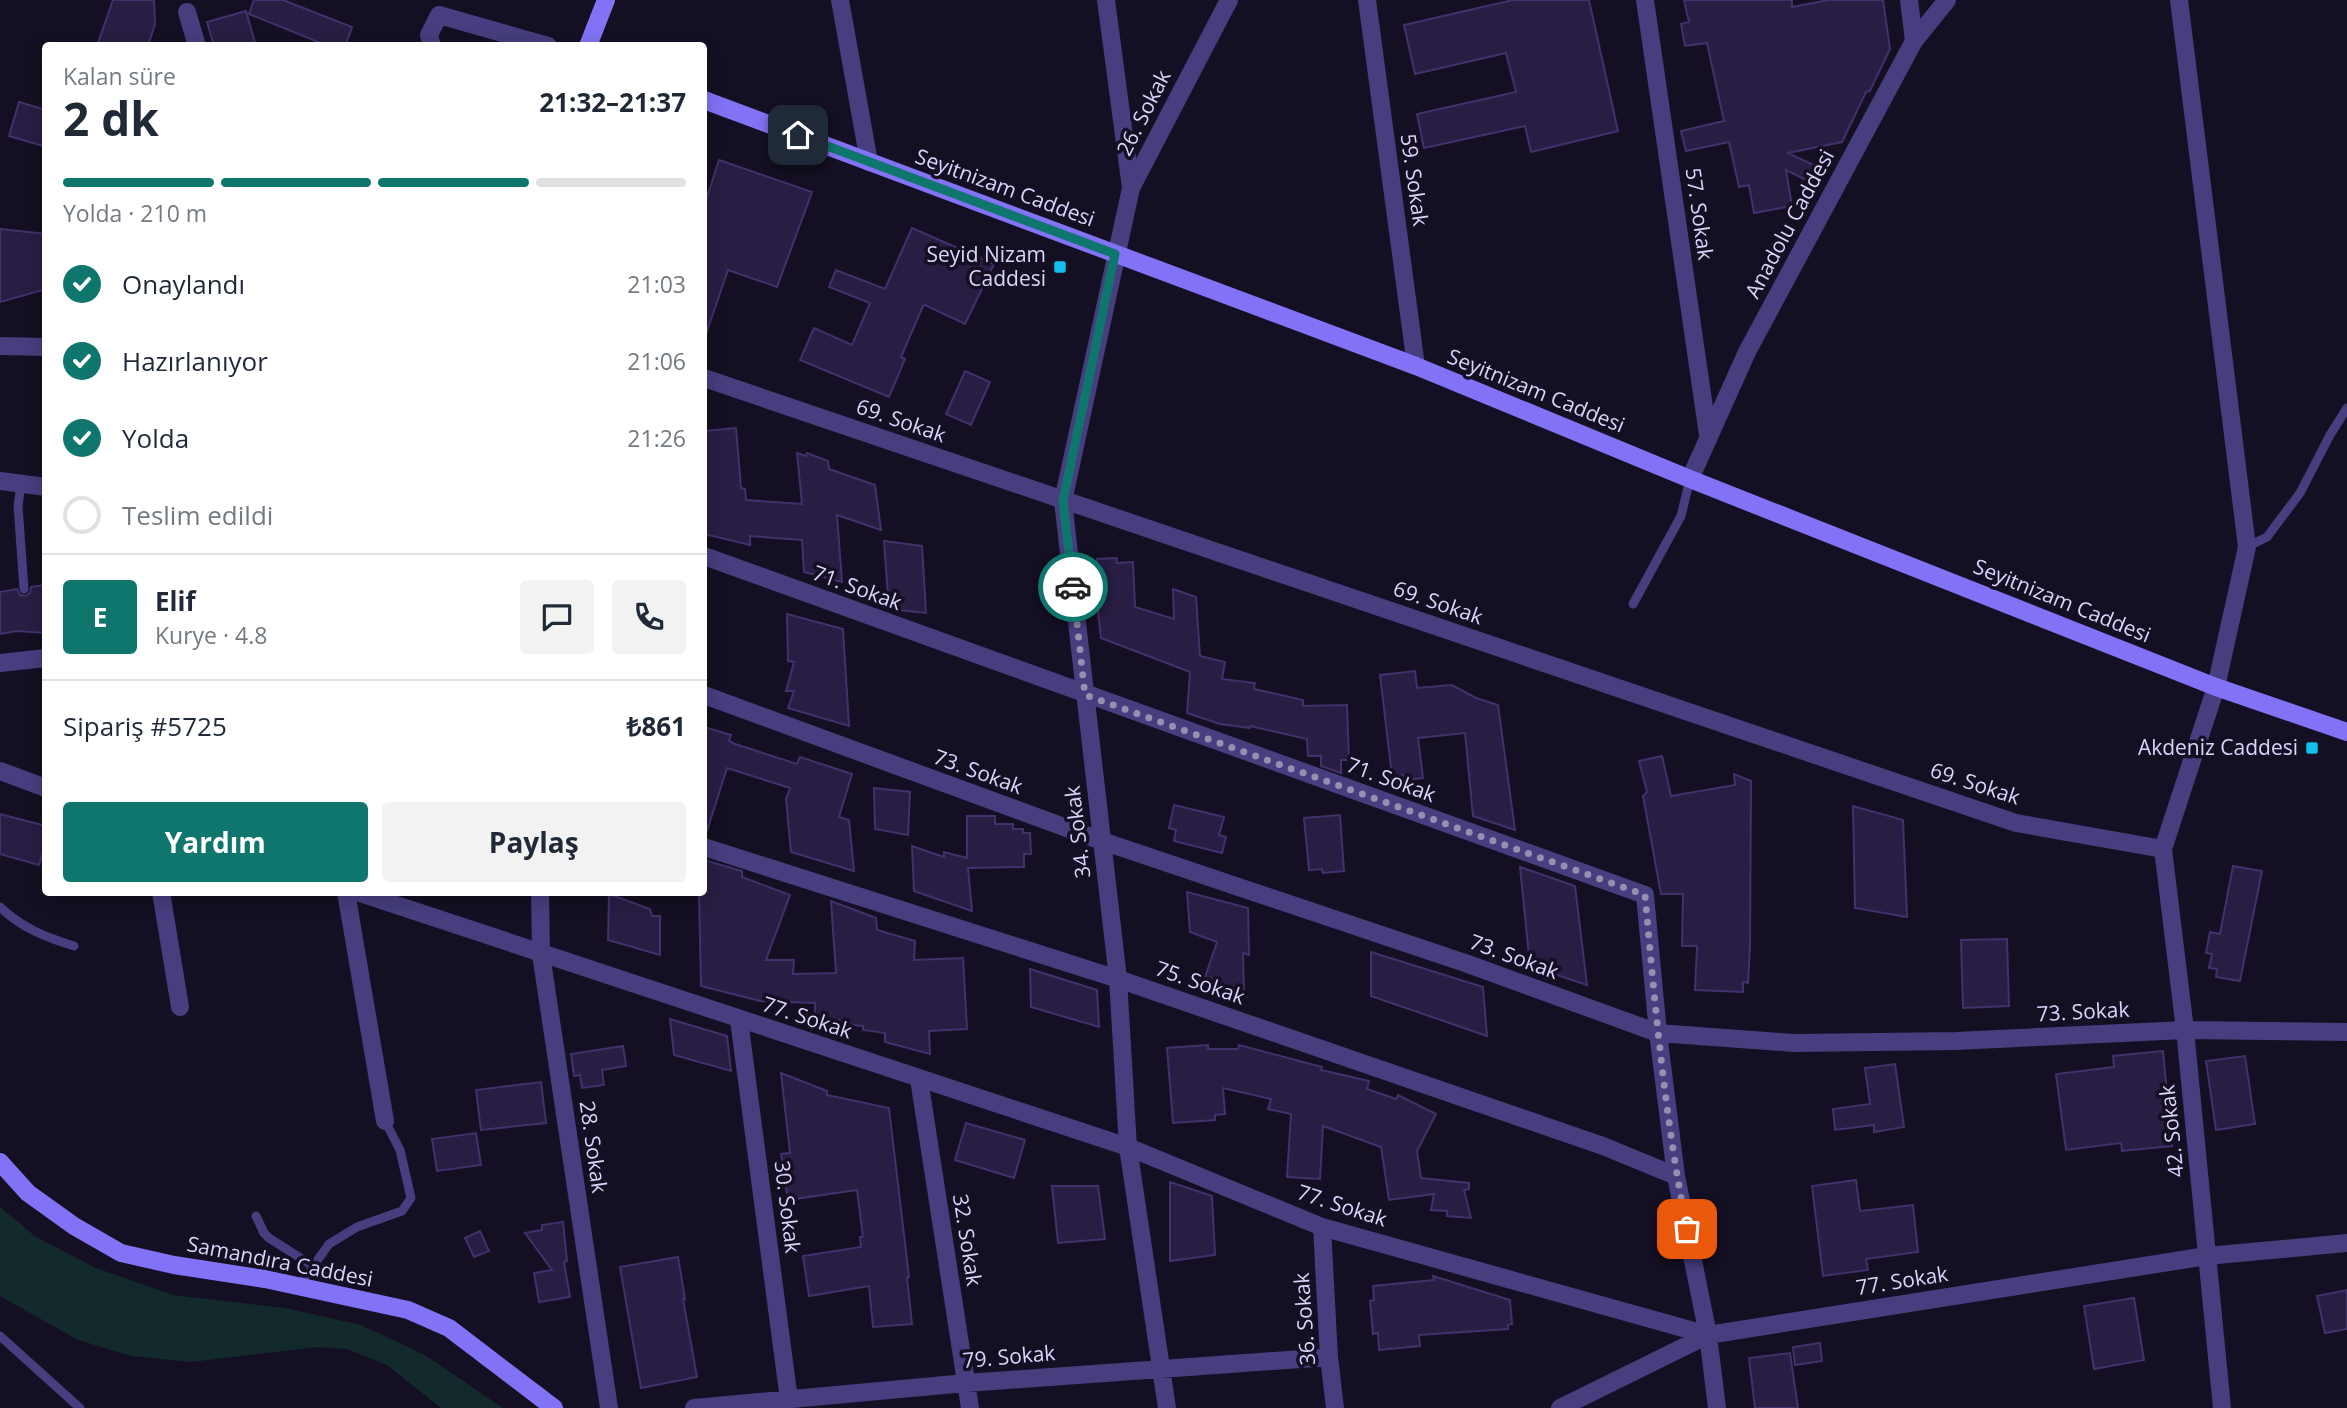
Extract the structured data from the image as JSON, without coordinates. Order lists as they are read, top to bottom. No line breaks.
{"streets":{"street":["26. Sokak","59. Sokak","Seyitnizam Caddesi","57. Sokak","Anadolu Caddesi","69. Sokak","71. Sokak","73. Sokak","34. Sokak","75. Sokak","77. Sokak","42. Sokak","28. Sokak","30. Sokak","32. Sokak","Samandıra Caddesi","36. Sokak","79. Sokak"]},"crossings":[["26. Sokak","Seyitnizam Caddesi"],["26. Sokak","34. Sokak"],["59. Sokak","Seyitnizam Caddesi"],["Seyitnizam Caddesi","Anadolu Caddesi"],["Seyitnizam Caddesi","34. Sokak"],["57. Sokak","Anadolu Caddesi"],["69. Sokak","34. Sokak"],["69. Sokak","42. Sokak"],["71. Sokak","73. Sokak"],["71. Sokak","34. Sokak"],["71. Sokak","75. Sokak"],["71. Sokak","77. Sokak"],["73. Sokak","34. Sokak"],["73. Sokak","42. Sokak"],["34. Sokak","75. Sokak"],["34. Sokak","77. Sokak"],["34. Sokak","79. Sokak"],["77. Sokak","42. Sokak"],["77. Sokak","28. Sokak"],["77. Sokak","30. Sokak"],["77. Sokak","32. Sokak"],["77. Sokak","36. Sokak"],["30. Sokak","79. Sokak"],["32. Sokak","79. Sokak"],["36. Sokak","79. Sokak"]],"places":{"transit":["Seyid Nizam Caddesi","Akdeniz Caddesi"]},"page":{"heading":["2 dk","Kalan süre","21:32–21:37"],"panel":["Elif","Kurye · 4.8","Sipariş #5725","₺861"],"bar":"Yolda · 210 m","list":[["Onaylandı","21:03"],["Hazırlanıyor","21:06"],["Yolda","21:26"],"Teslim edildi"],"round":"E","buttons":["Yardım","Paylaş"]}}
